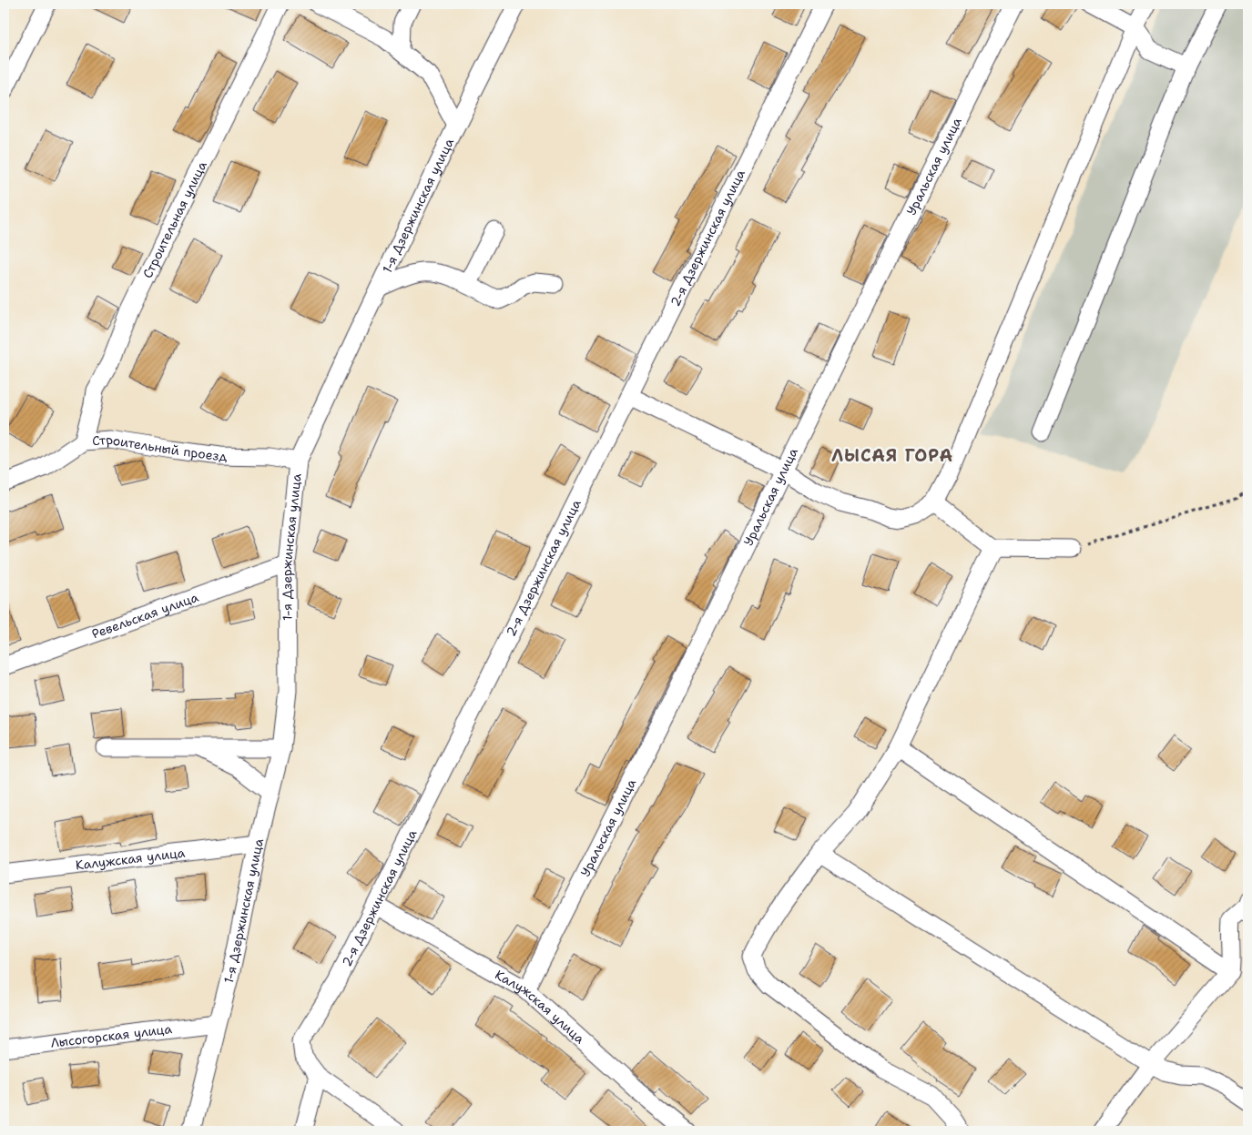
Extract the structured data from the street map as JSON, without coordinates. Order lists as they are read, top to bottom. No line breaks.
{"streets":{"street":["Уральская улица","1-я Дзержинская улица","Строительная улица","2-я Дзержинская улица","Строительный проезд","Ревельская улица","Калужская улица","Лысогорская улица"]},"crossings":[["Уральская улица","Калужская улица"],["1-я Дзержинская улица","Строительный проезд"],["1-я Дзержинская улица","Ревельская улица"],["1-я Дзержинская улица","Калужская улица"],["1-я Дзержинская улица","Лысогорская улица"],["Строительная улица","Строительный проезд"],["2-я Дзержинская улица","Калужская улица"]],"districts":["ЛЫСАЯ ГОРА"]}
